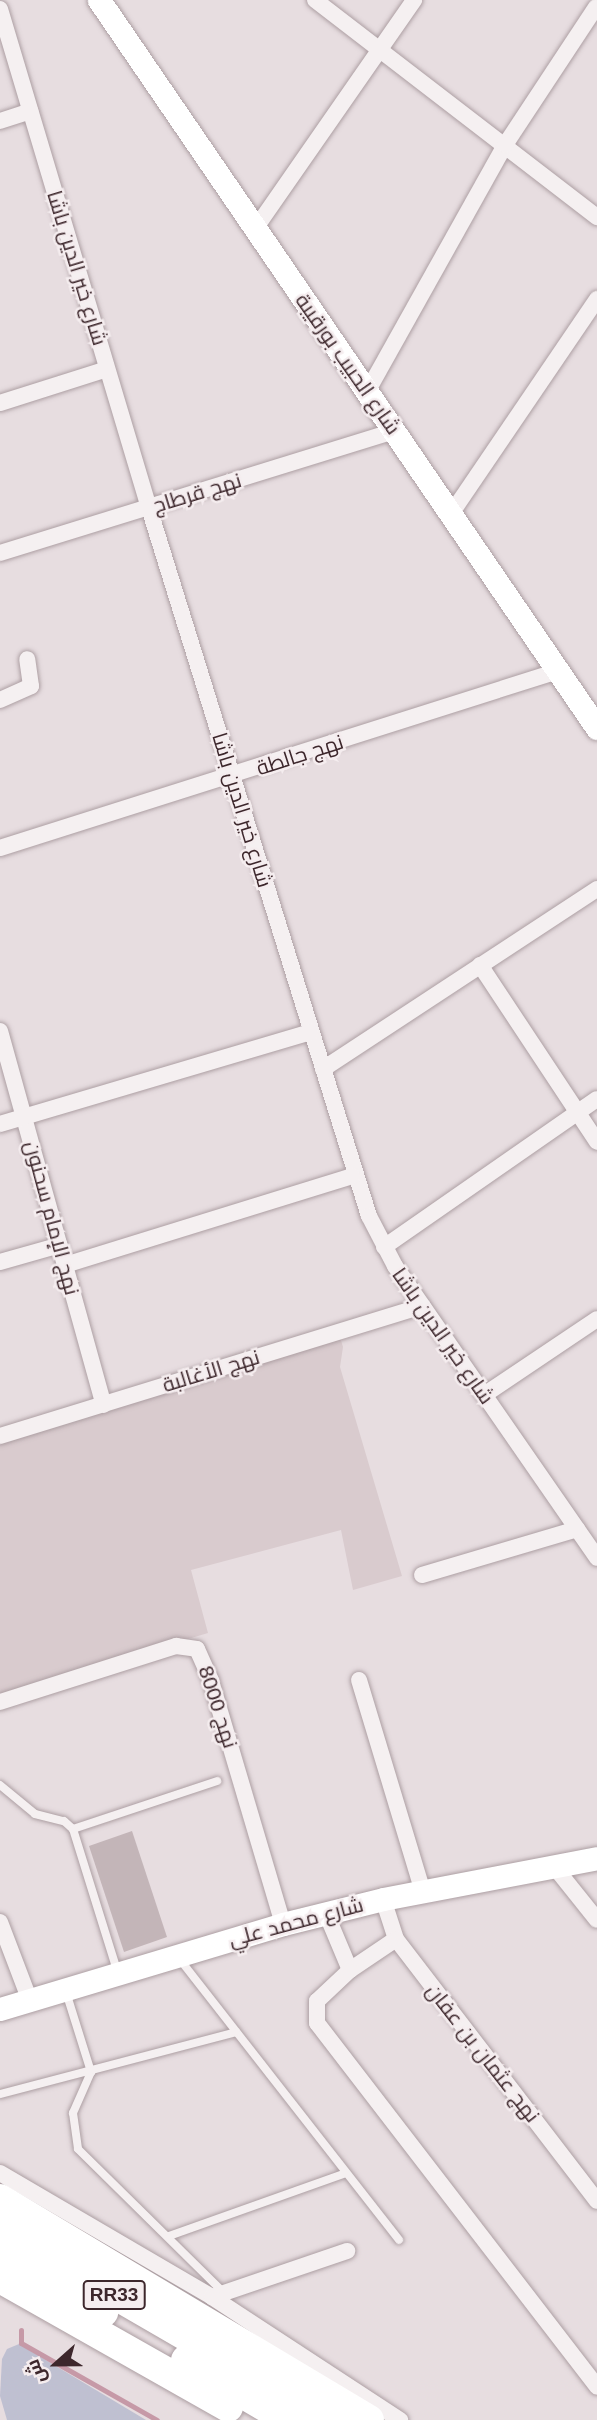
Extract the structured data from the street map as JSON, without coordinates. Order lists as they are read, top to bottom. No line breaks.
{"streets":{"highway":["RR33"],"street":["شارع خير الدين باشا","شارع الحبيب بورقيبة","نهج قرطاج","نهج جالطة","نهج الإمام سحنون","نهج الأغالبة","نهج 8000","شارع محمد علي","نهج عثمان بن عفان"]},"crossings":[["شارع خير الدين باشا","نهج قرطاج"],["شارع خير الدين باشا","نهج جالطة"],["شارع خير الدين باشا","نهج الأغالبة"],["شارع الحبيب بورقيبة","نهج قرطاج"],["شارع الحبيب بورقيبة","نهج جالطة"],["نهج الإمام سحنون","نهج الأغالبة"],["نهج 8000","شارع محمد علي"],["شارع محمد علي","نهج عثمان بن عفان"]],"north":"left"}
